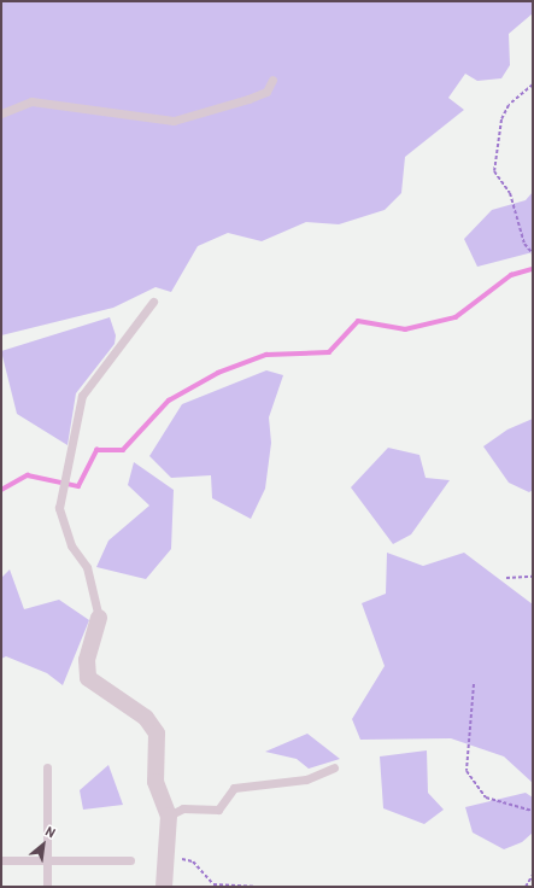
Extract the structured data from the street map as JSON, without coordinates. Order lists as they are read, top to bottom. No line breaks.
{"north":"top right"}
